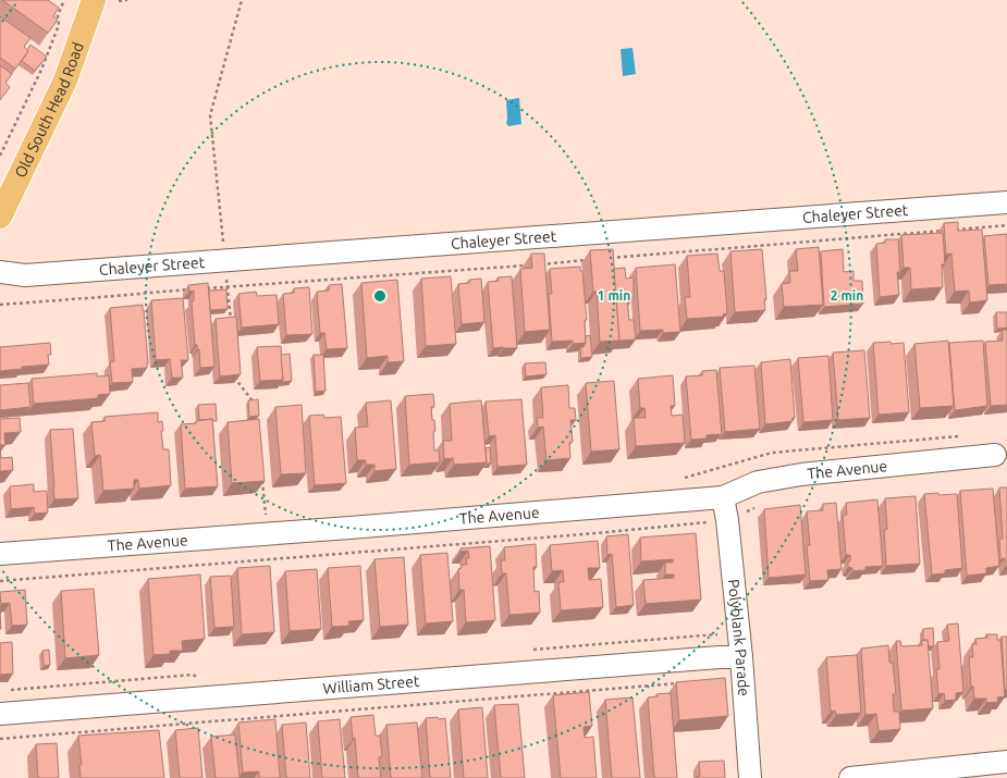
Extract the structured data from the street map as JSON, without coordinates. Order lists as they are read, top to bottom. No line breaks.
{"streets":{"main road":["Old South Head Road"],"street":["Chaleyer Street","The Avenue","Polyblank Parade","William Street"]},"crossings":[["The Avenue","Polyblank Parade"],["Polyblank Parade","William Street"]],"rings":["1 min","2 min"]}
